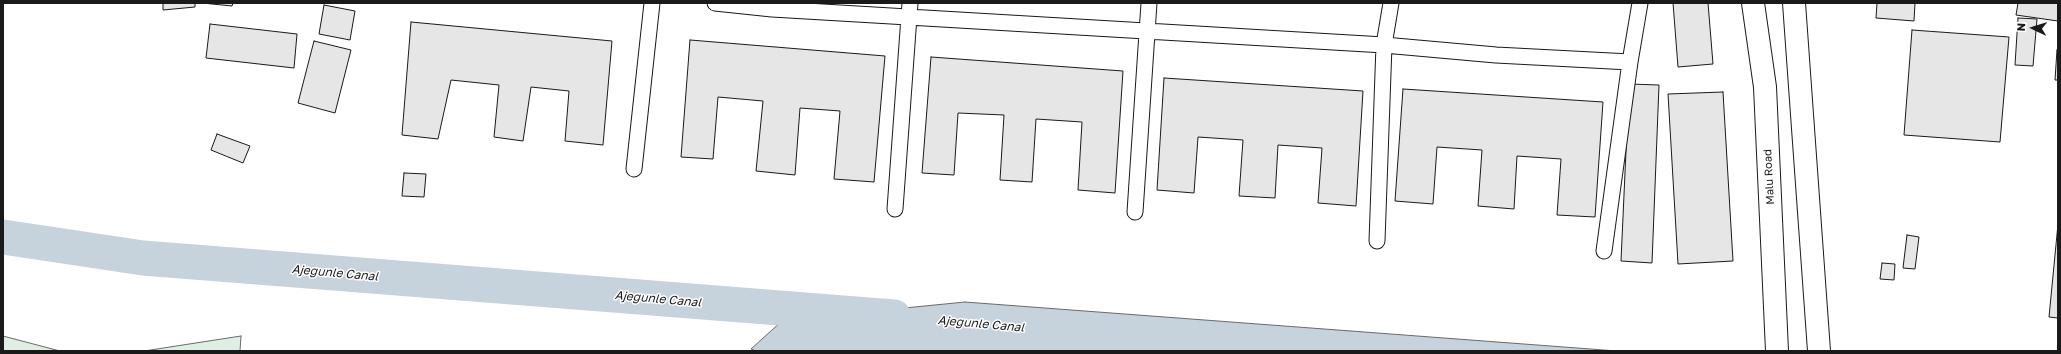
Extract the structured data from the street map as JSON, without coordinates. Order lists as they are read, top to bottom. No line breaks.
{"streets":{"main road":["Malu Road"]},"water":["Ajegunle Canal"],"north":"left"}
